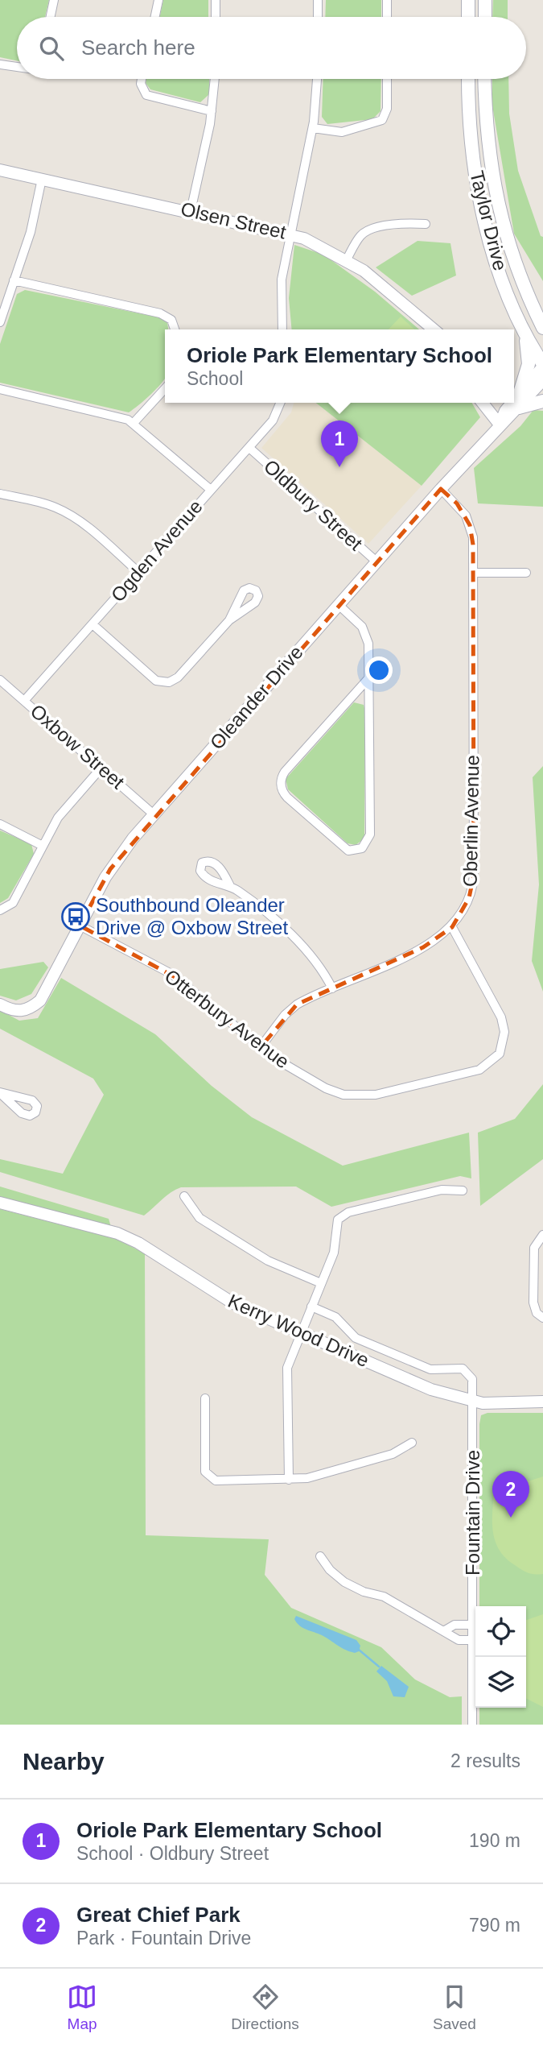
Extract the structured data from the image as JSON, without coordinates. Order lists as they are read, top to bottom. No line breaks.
{"streets":{"main road":["Taylor Drive"],"street":["Olsen Street","Oldbury Street","Ogden Avenue","Oleander Drive","Oxbow Street","Oberlin Avenue","Otterbury Avenue","Kerry Wood Drive","Fountain Drive"]},"crossings":[["Taylor Drive","Oleander Drive"],["Oldbury Street","Ogden Avenue"],["Oldbury Street","Oleander Drive"],["Ogden Avenue","Oxbow Street"],["Oleander Drive","Oxbow Street"],["Oleander Drive","Oberlin Avenue"],["Oleander Drive","Otterbury Avenue"],["Oberlin Avenue","Otterbury Avenue"],["Kerry Wood Drive","Fountain Drive"]],"places":{"bus stop":["Southbound Oleander Drive @ Oxbow Street"]},"page":{"search":"Search here","popup":["Oriole Park Elementary School","School"],"pins":["1","2"],"heading":["Nearby","2 results"],"list":[{"mark":"1","name":"Oriole Park Elementary School","note":"School · Oldbury Street","value":"190 m"},{"mark":"2","name":"Great Chief Park","note":"Park · Fountain Drive","value":"790 m"}],"nav":["Map","Directions","Saved"]}}
